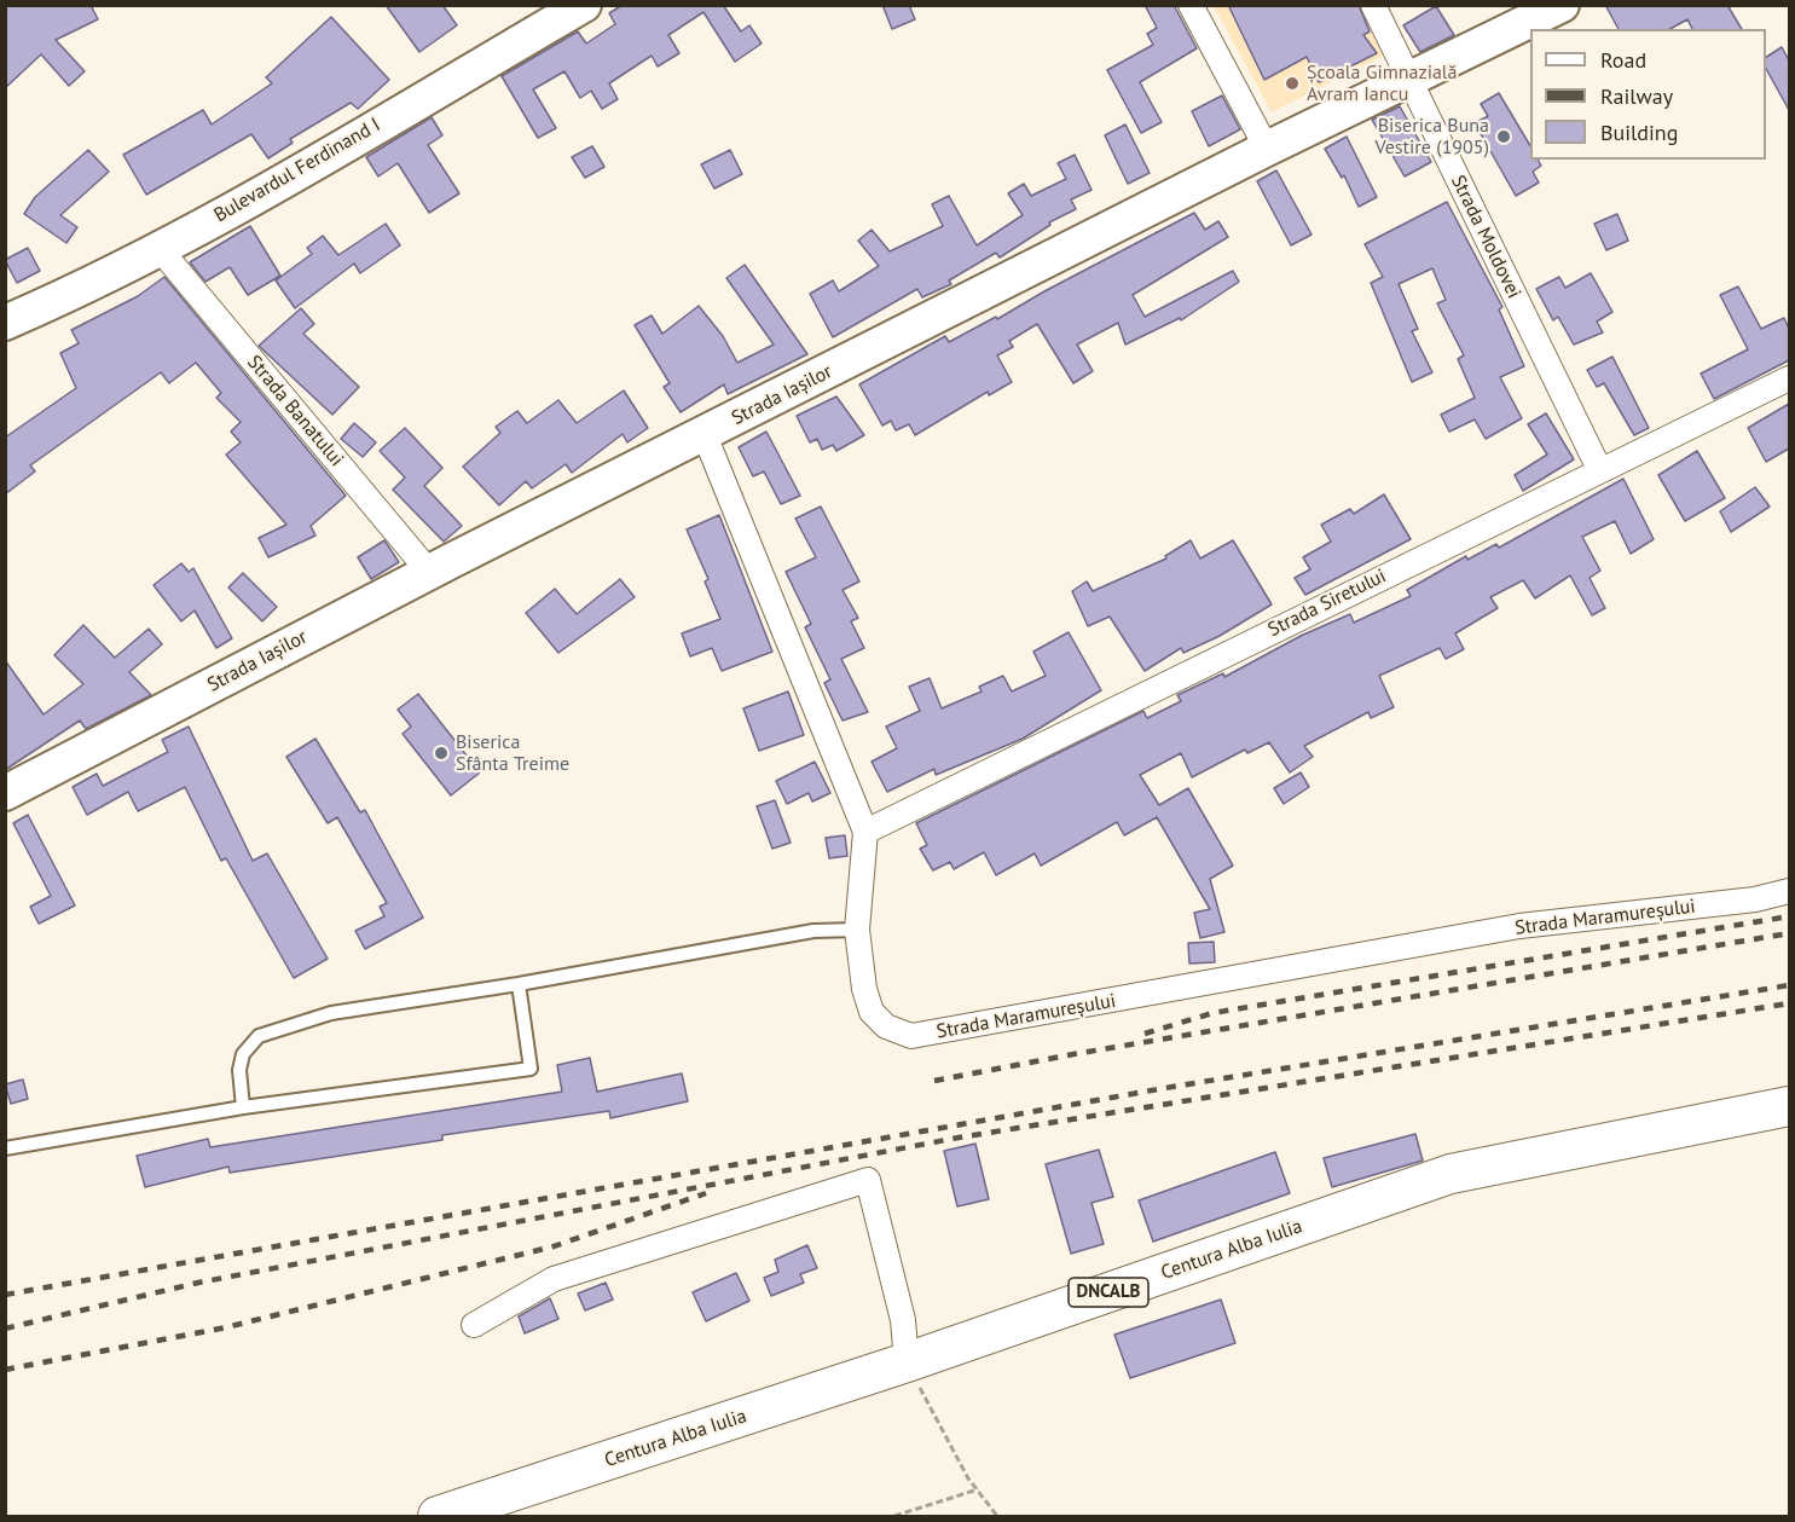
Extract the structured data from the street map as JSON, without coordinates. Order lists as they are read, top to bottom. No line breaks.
{"streets":{"main road":["Centura Alba Iulia","DNCALB"],"street":["Bulevardul Ferdinand I","Strada Moldovei","Strada Iașilor","Strada Banatului","Strada Siretului","Strada Maramureșului"]},"crossings":[["Bulevardul Ferdinand I","Strada Banatului"],["Strada Moldovei","Strada Iașilor"],["Strada Moldovei","Strada Siretului"],["Strada Iașilor","Strada Banatului"],["Strada Iașilor","Strada Maramureșului"],["Strada Siretului","Strada Maramureșului"]],"places":["Școala Gimnazială Avram Iancu","Biserica Buna Vestire (1905)","Biserica Sfânta Treime"],"legend":["Road","Railway","Building"]}
